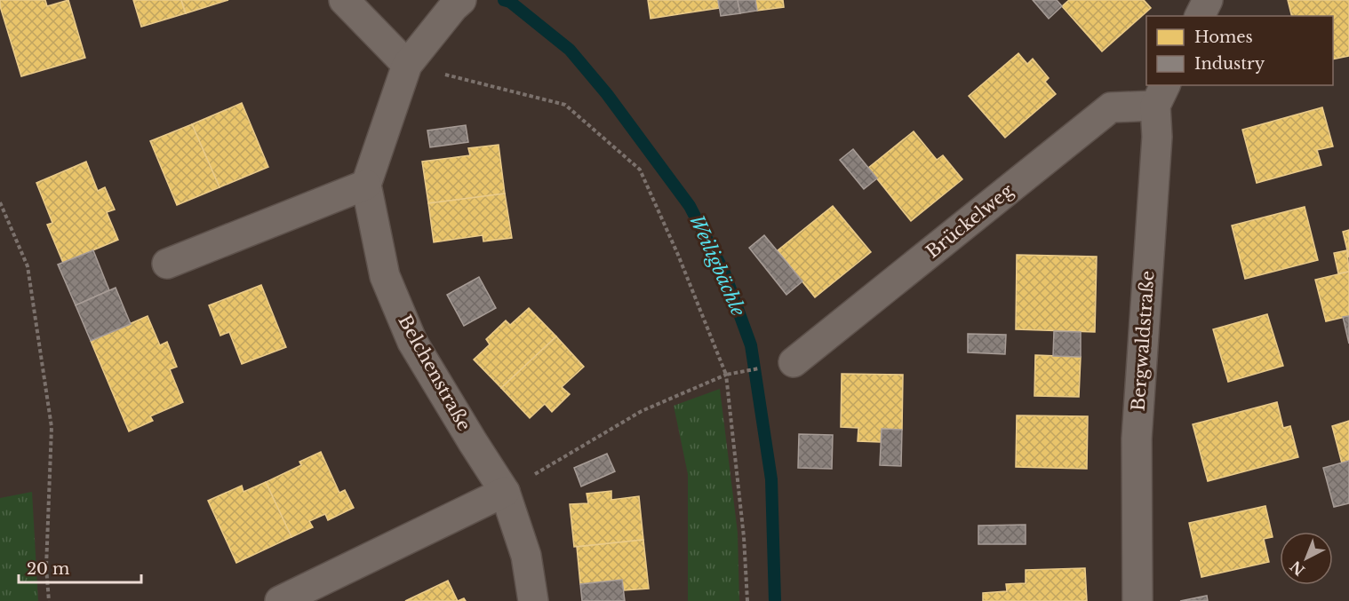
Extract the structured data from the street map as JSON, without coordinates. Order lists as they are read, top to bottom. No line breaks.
{"streets":{"street":["Brückelweg","Bergwaldstraße","Belchenstraße"]},"crossings":[["Brückelweg","Bergwaldstraße"]],"water":["Weiligbächle"],"legend":["Homes","Industry"],"scale_bar":"20 m","north":"bottom left"}
